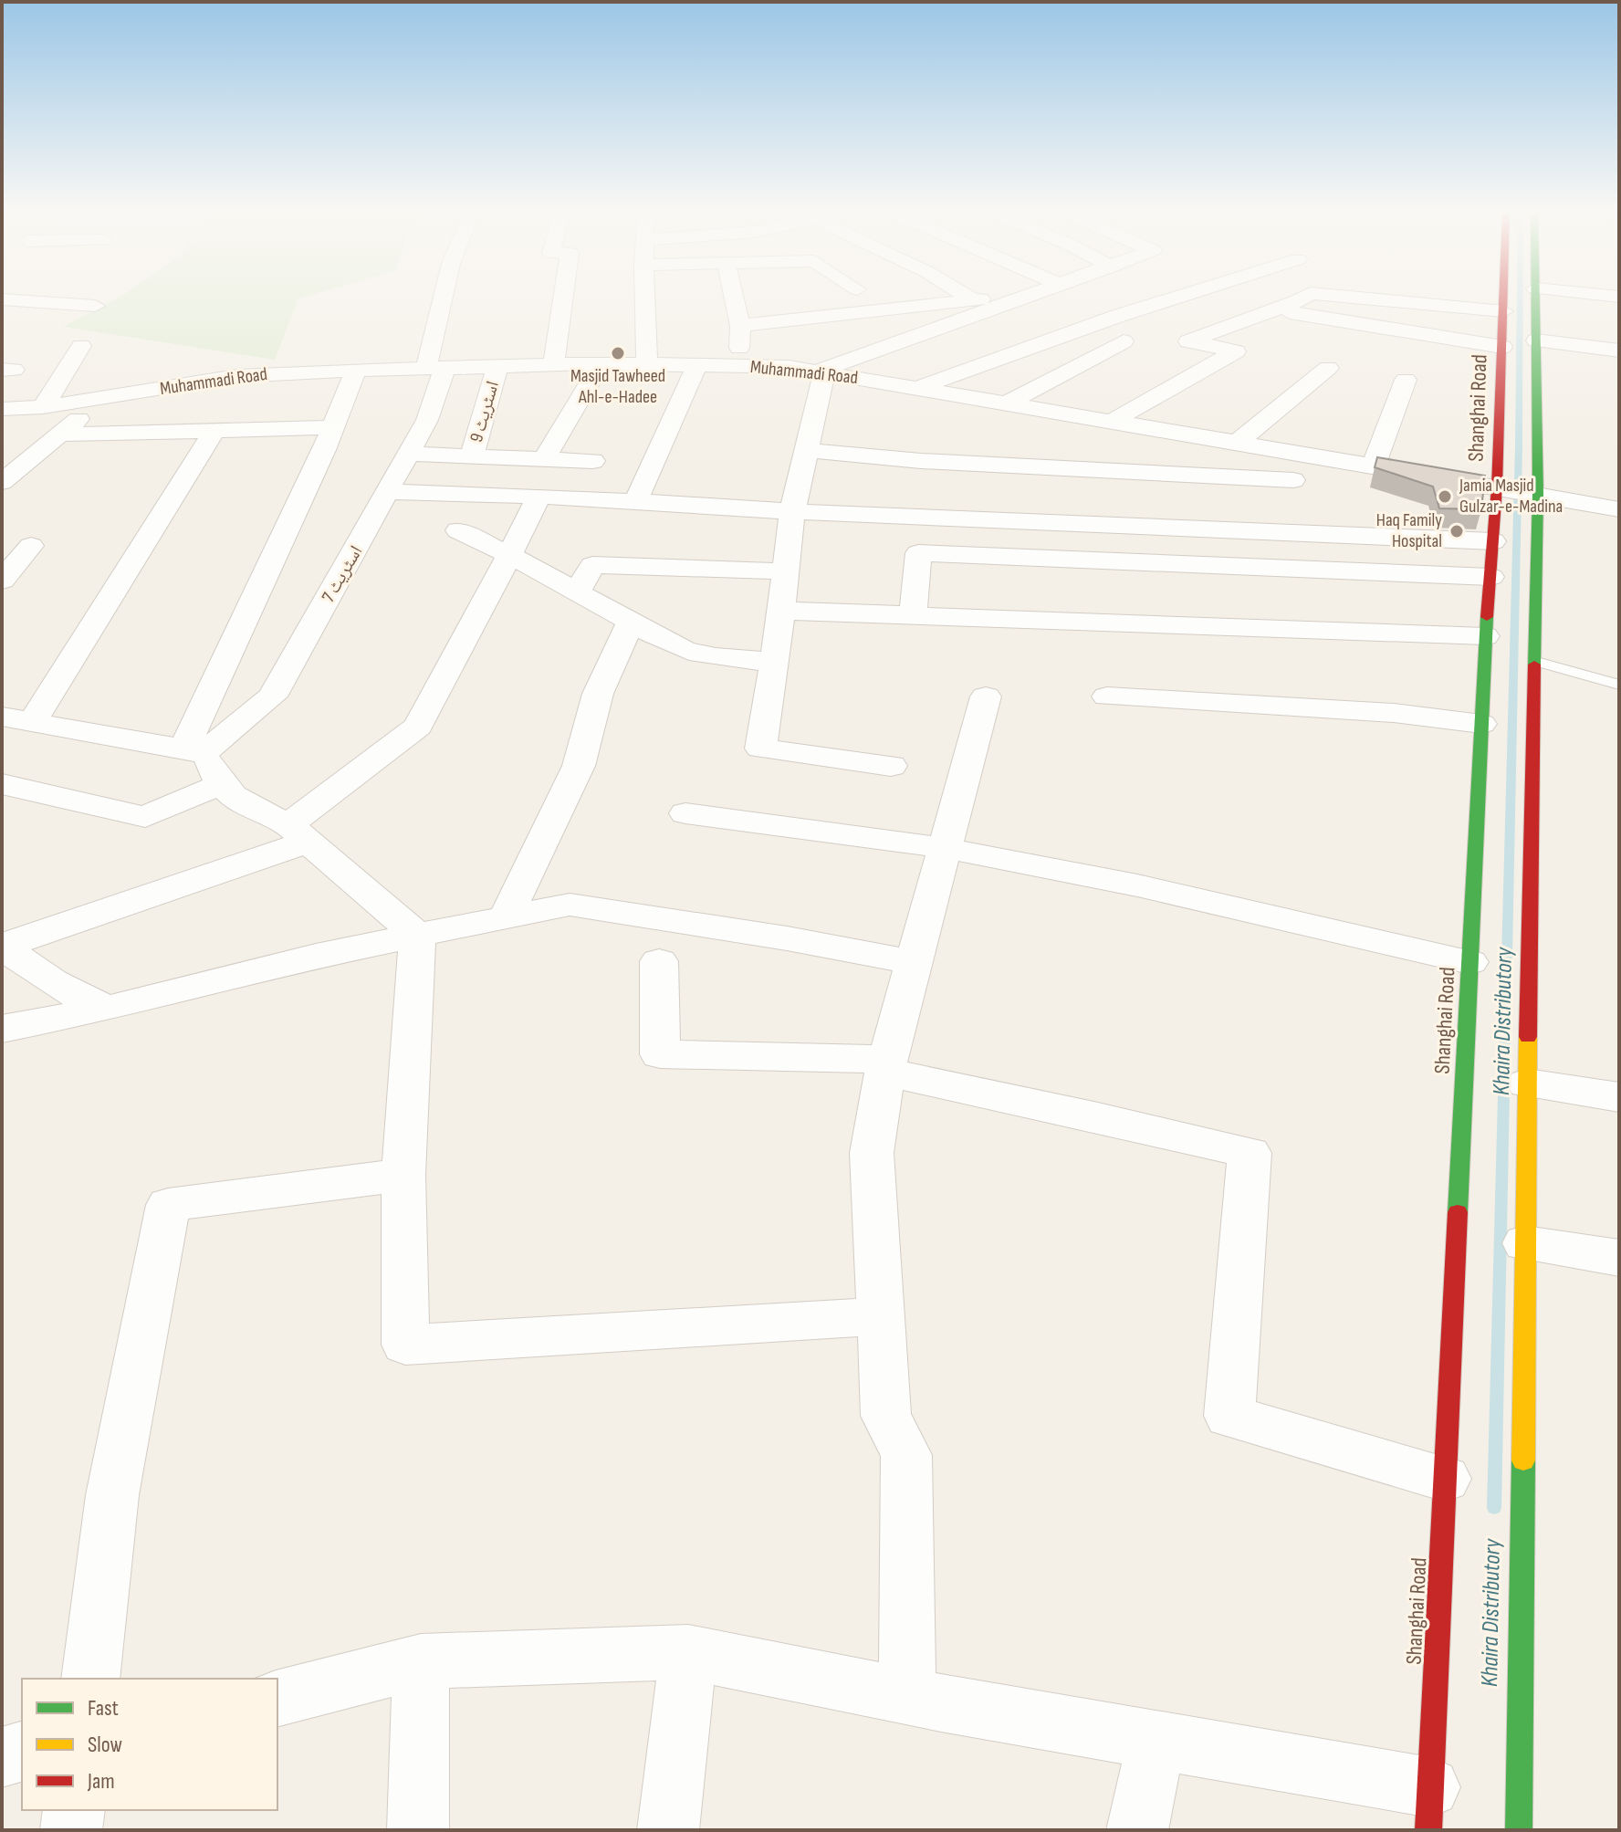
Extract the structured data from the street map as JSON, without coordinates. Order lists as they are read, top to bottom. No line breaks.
{"streets":{"main road":["Shanghai Road"],"street":["Muhammadi Road","اسٹریٹ 9","اسٹریٹ 7"]},"crossings":[["Muhammadi Road","Shanghai Road"],["Muhammadi Road","اسٹریٹ 9"],["Muhammadi Road","اسٹریٹ 7"]],"water":["Khaira Distributory"],"places":["Masjid Tawheed Ahl-e-Hadee","Jamia Masjid Gulzar-e-Madina","Haq Family Hospital"],"legend":["Fast","Slow","Jam"]}
